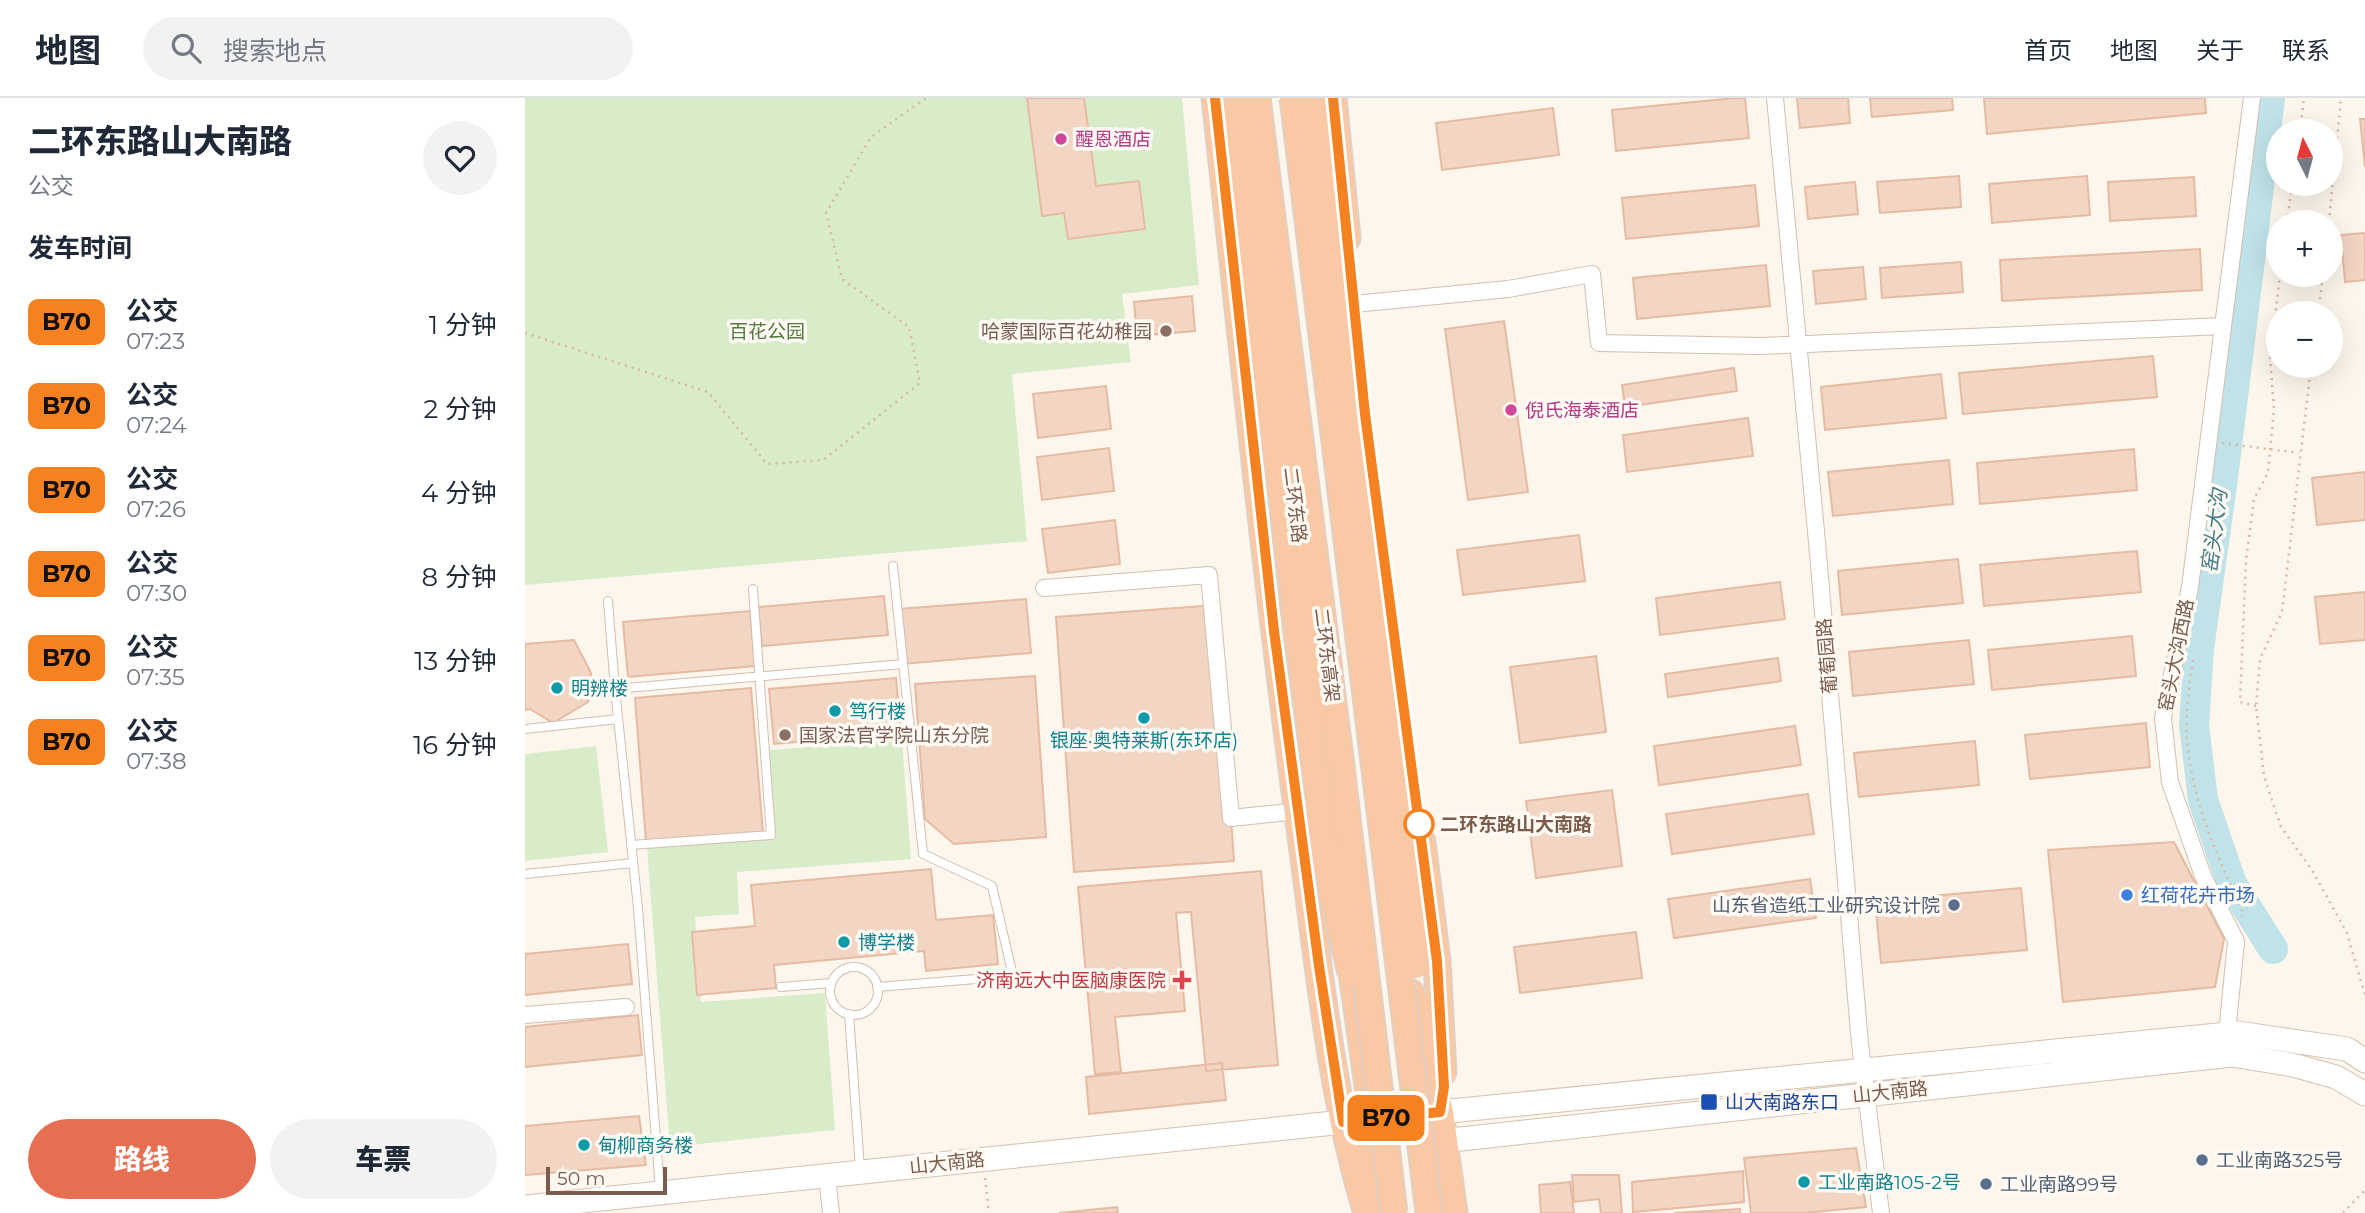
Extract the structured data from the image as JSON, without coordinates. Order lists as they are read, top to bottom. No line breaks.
{"streets":{"highway":["二环东路","二环东高架"],"main road":["山大南路"],"street":["窑头大沟西路","葡萄园路"]},"crossings":[["二环东路","二环东高架"],["二环东路","山大南路"],["二环东高架","山大南路"],["窑头大沟西路","山大南路"],["葡萄园路","山大南路"]],"water":["窑头大沟"],"parks":["百花公园"],"places":{"other":["醒恩酒店","哈蒙国际百花幼稚园","倪氏海泰酒店","明辨楼","笃行楼","银座·奥特莱斯(东环店)","国家法官学院山东分院","二环东路山大南路","红荷花卉市场","山东省造纸工业研究设计院","博学楼","甸柳商务楼","工业南路325号","工业南路105-2号","工业南路99号"],"health":["济南远大中医脑康医院"],"transit":["山大南路东口"]},"lines":["bus line B70"],"scale_bar":"50 m","north":"top","page":{"header":"地图","search":"搜索地点","nav":["首页","地图","关于","联系"],"heading":[["二环东路山大南路","公交"],"发车时间"],"on_map":"B70","map_buttons":["+","−"],"list":[{"mark":"B70","name":"公交","note":"07:23","value":"1 分钟"},{"mark":"B70","name":"公交","note":"07:24","value":"2 分钟"},{"mark":"B70","name":"公交","note":"07:26","value":"4 分钟"},{"mark":"B70","name":"公交","note":"07:30","value":"8 分钟"},{"mark":"B70","name":"公交","note":"07:35","value":"13 分钟"},{"mark":"B70","name":"公交","note":"07:38","value":"16 分钟"}],"buttons":["路线","车票"],"scale":"50 m"}}
